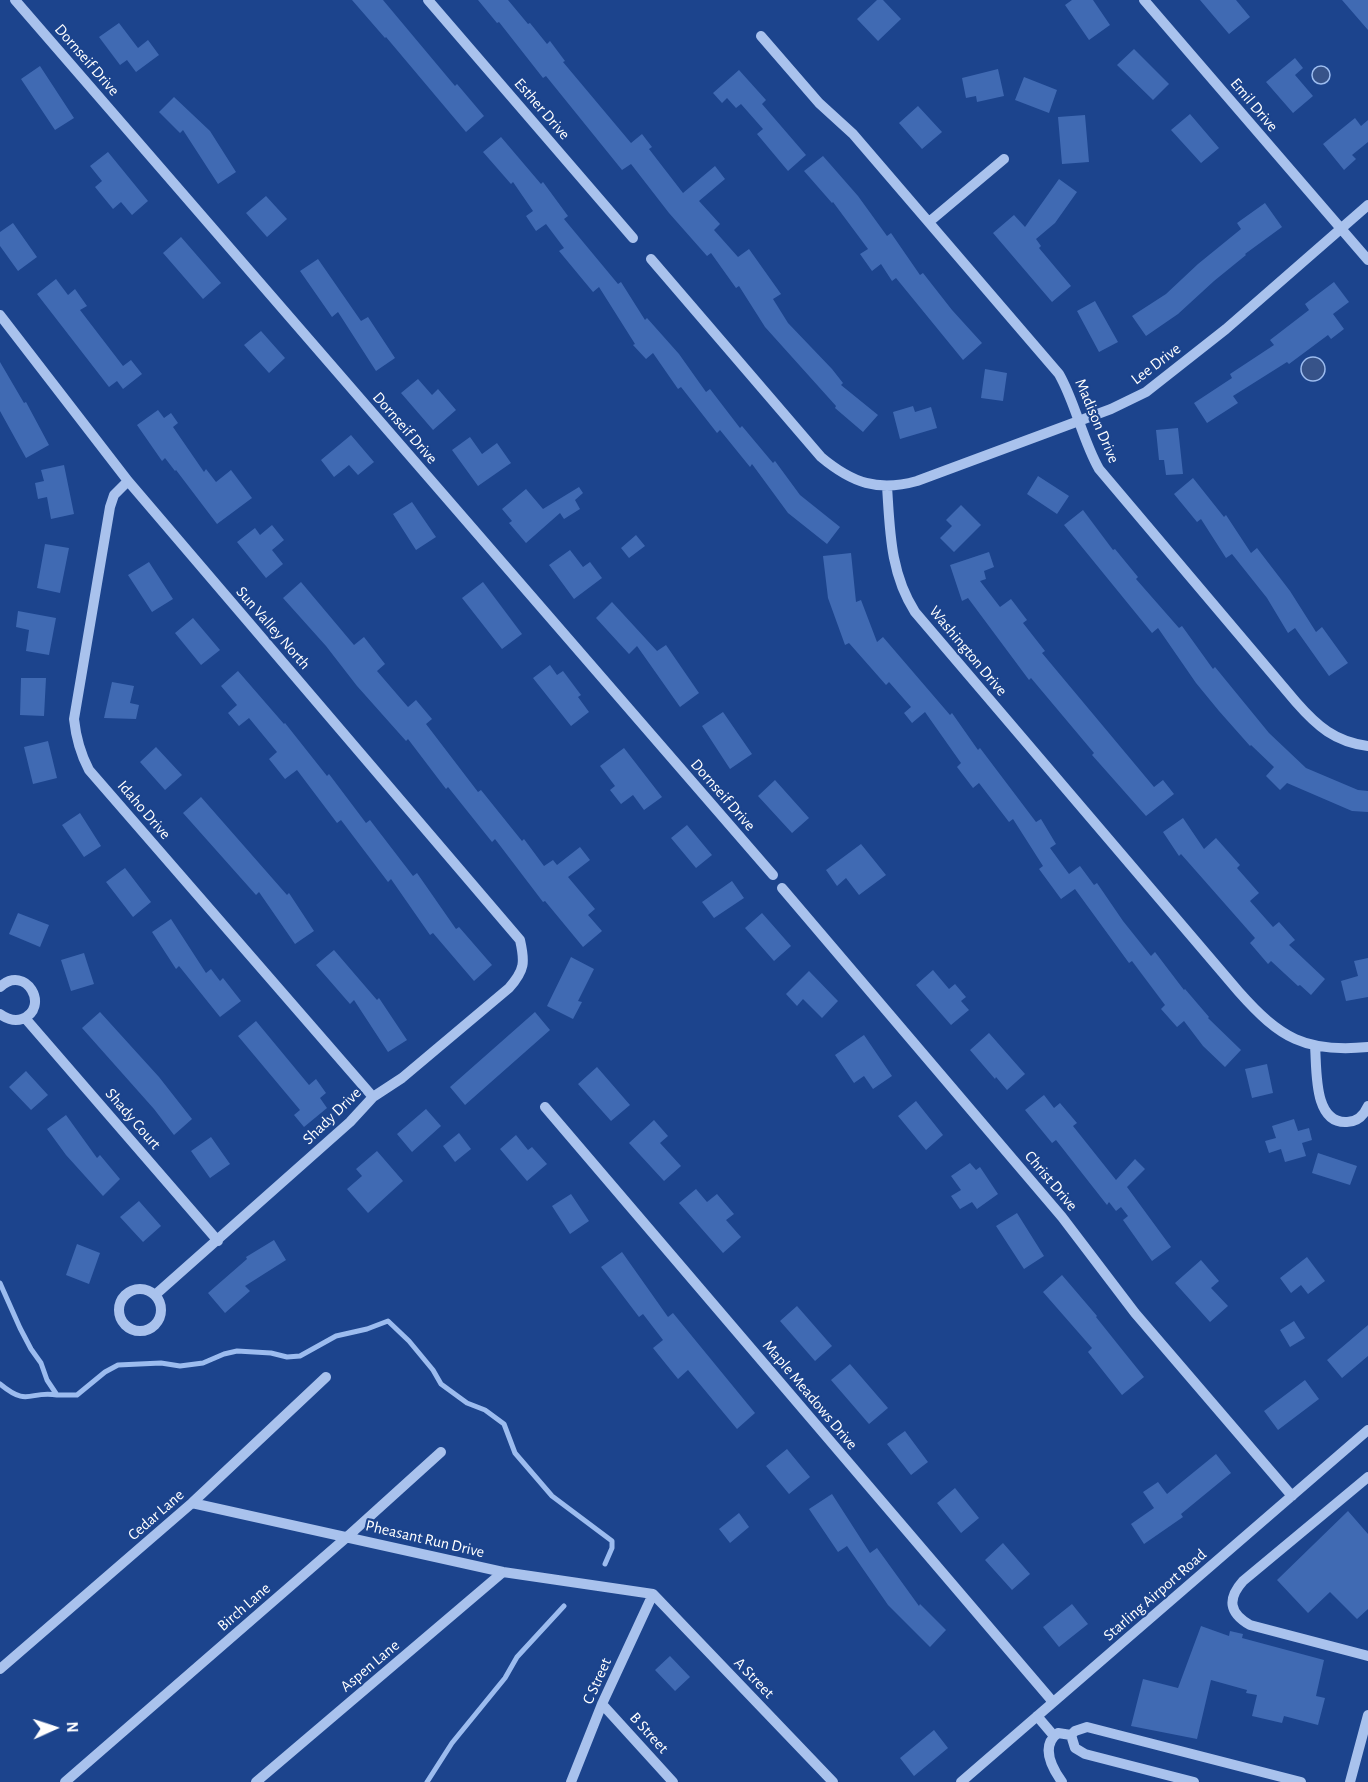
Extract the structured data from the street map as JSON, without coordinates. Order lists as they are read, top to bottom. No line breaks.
{"streets":{"street":["Dornseif Drive","Emil Drive","Esther Drive","Lee Drive","Madison Drive","Sun Valley North","Washington Drive","Idaho Drive","Shady Drive","Shady Court","Christ Drive","Maple Meadows Drive","Cedar Lane","Pheasant Run Drive","Starling Airport Road","Birch Lane","Aspen Lane","A Street","C Street","B Street"]},"crossings":[["Emil Drive","Lee Drive"],["Lee Drive","Madison Drive"],["Lee Drive","Washington Drive"],["Sun Valley North","Idaho Drive"],["Sun Valley North","Shady Drive"],["Idaho Drive","Shady Drive"],["Shady Drive","Shady Court"],["Christ Drive","Starling Airport Road"],["Maple Meadows Drive","Starling Airport Road"],["Cedar Lane","Pheasant Run Drive"],["Pheasant Run Drive","Birch Lane"],["Pheasant Run Drive","Aspen Lane"],["Pheasant Run Drive","A Street"],["Pheasant Run Drive","C Street"],["A Street","C Street"],["C Street","B Street"]],"north":"right"}
